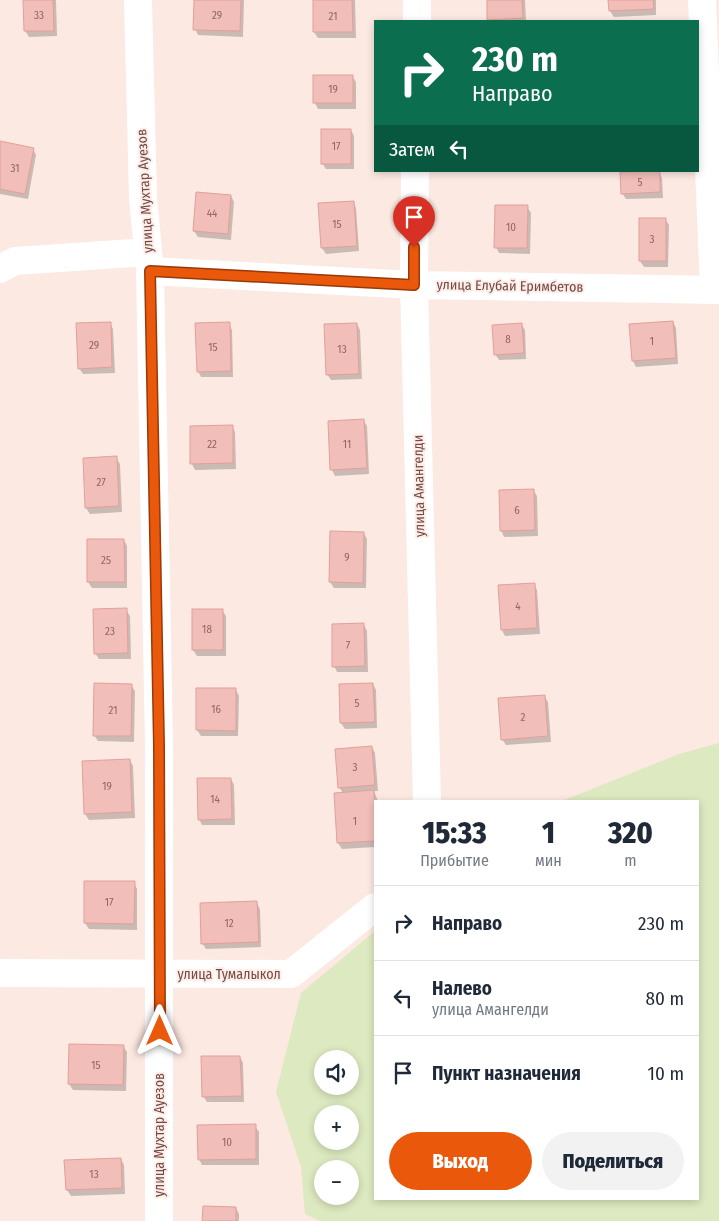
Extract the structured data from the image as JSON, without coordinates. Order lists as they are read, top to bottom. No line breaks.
{"streets":{"street":["улица Мухтар Ауезов","улица Елубай Еримбетов","улица Амангелди","улица Тумалыкол"]},"crossings":[["улица Мухтар Ауезов","улица Елубай Еримбетов"],["улица Мухтар Ауезов","улица Тумалыкол"],["улица Елубай Еримбетов","улица Амангелди"]],"house_numbers":["33","29","21","19","17","31","5","44","15","10","3","8","1","29","15","13","22","11","27","6","9","25","4","18","23","7","5","16","21","2","3","19","14","1","17","12","15","10","13"],"page":{"turn":["230 m","Направо"],"then":"Затем","eta":["15:33","Прибытие","1","мин","320","m"],"list":[{"name":"Направо","value":"230 m"},{"name":"Налево","note":"улица Амангелди","value":"80 m"},{"name":"Пункт назначения","value":"10 m"}],"map_buttons":["+","−"],"buttons":["Выход","Поделиться"]}}
